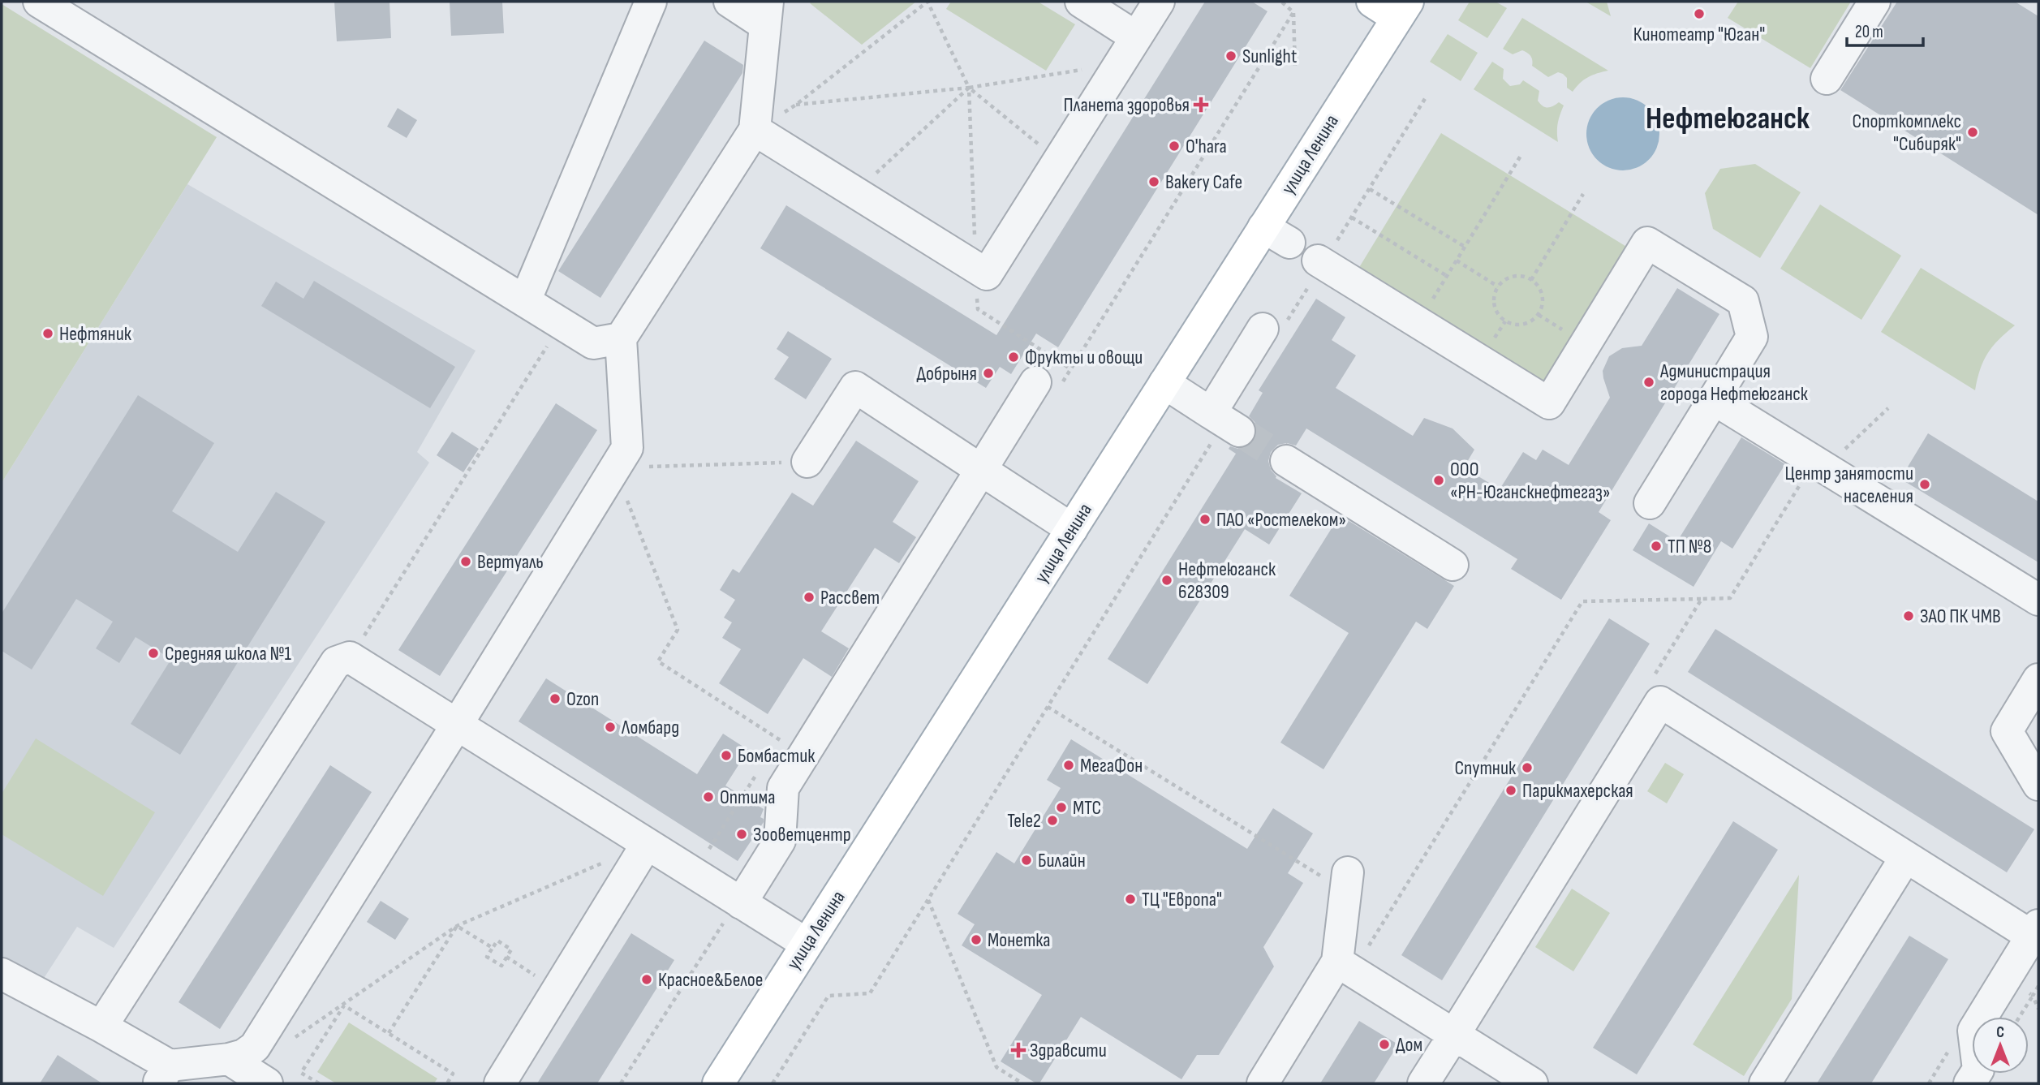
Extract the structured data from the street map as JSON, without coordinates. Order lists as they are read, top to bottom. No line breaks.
{"streets":{"main road":["улица Ленина"]},"districts":["Нефтеюганск"],"places":{"other":["Кинотеатр \"Юган\"","Sunlight","Спорткомплекс \"Сибиряк\"","O'hara","Bakery Cafe","Нефтяник","Фрукты и овощи","Добрыня","Администрация города Нефтеюганск","ООО «РН-Юганскнефтегаз»","Центр занятости населения","ПАО «Ростелеком»","ТП №8","Вертуаль","Нефтеюганск 628309","Рассвет","ЗАО ПК ЧМВ","Средняя школа №1","Ozon","Ломбард","Бомбастик","МегаФон","Спутник","Парикмахерская","Оптима","МТС","Tele2","Зооветцентр","Билайн","ТЦ \"Европа\"","Монетка","Красное&Белое","Дом"],"health":["Планета здоровья","Здравсити"]},"scale_bar":"20 m","north":"top"}
